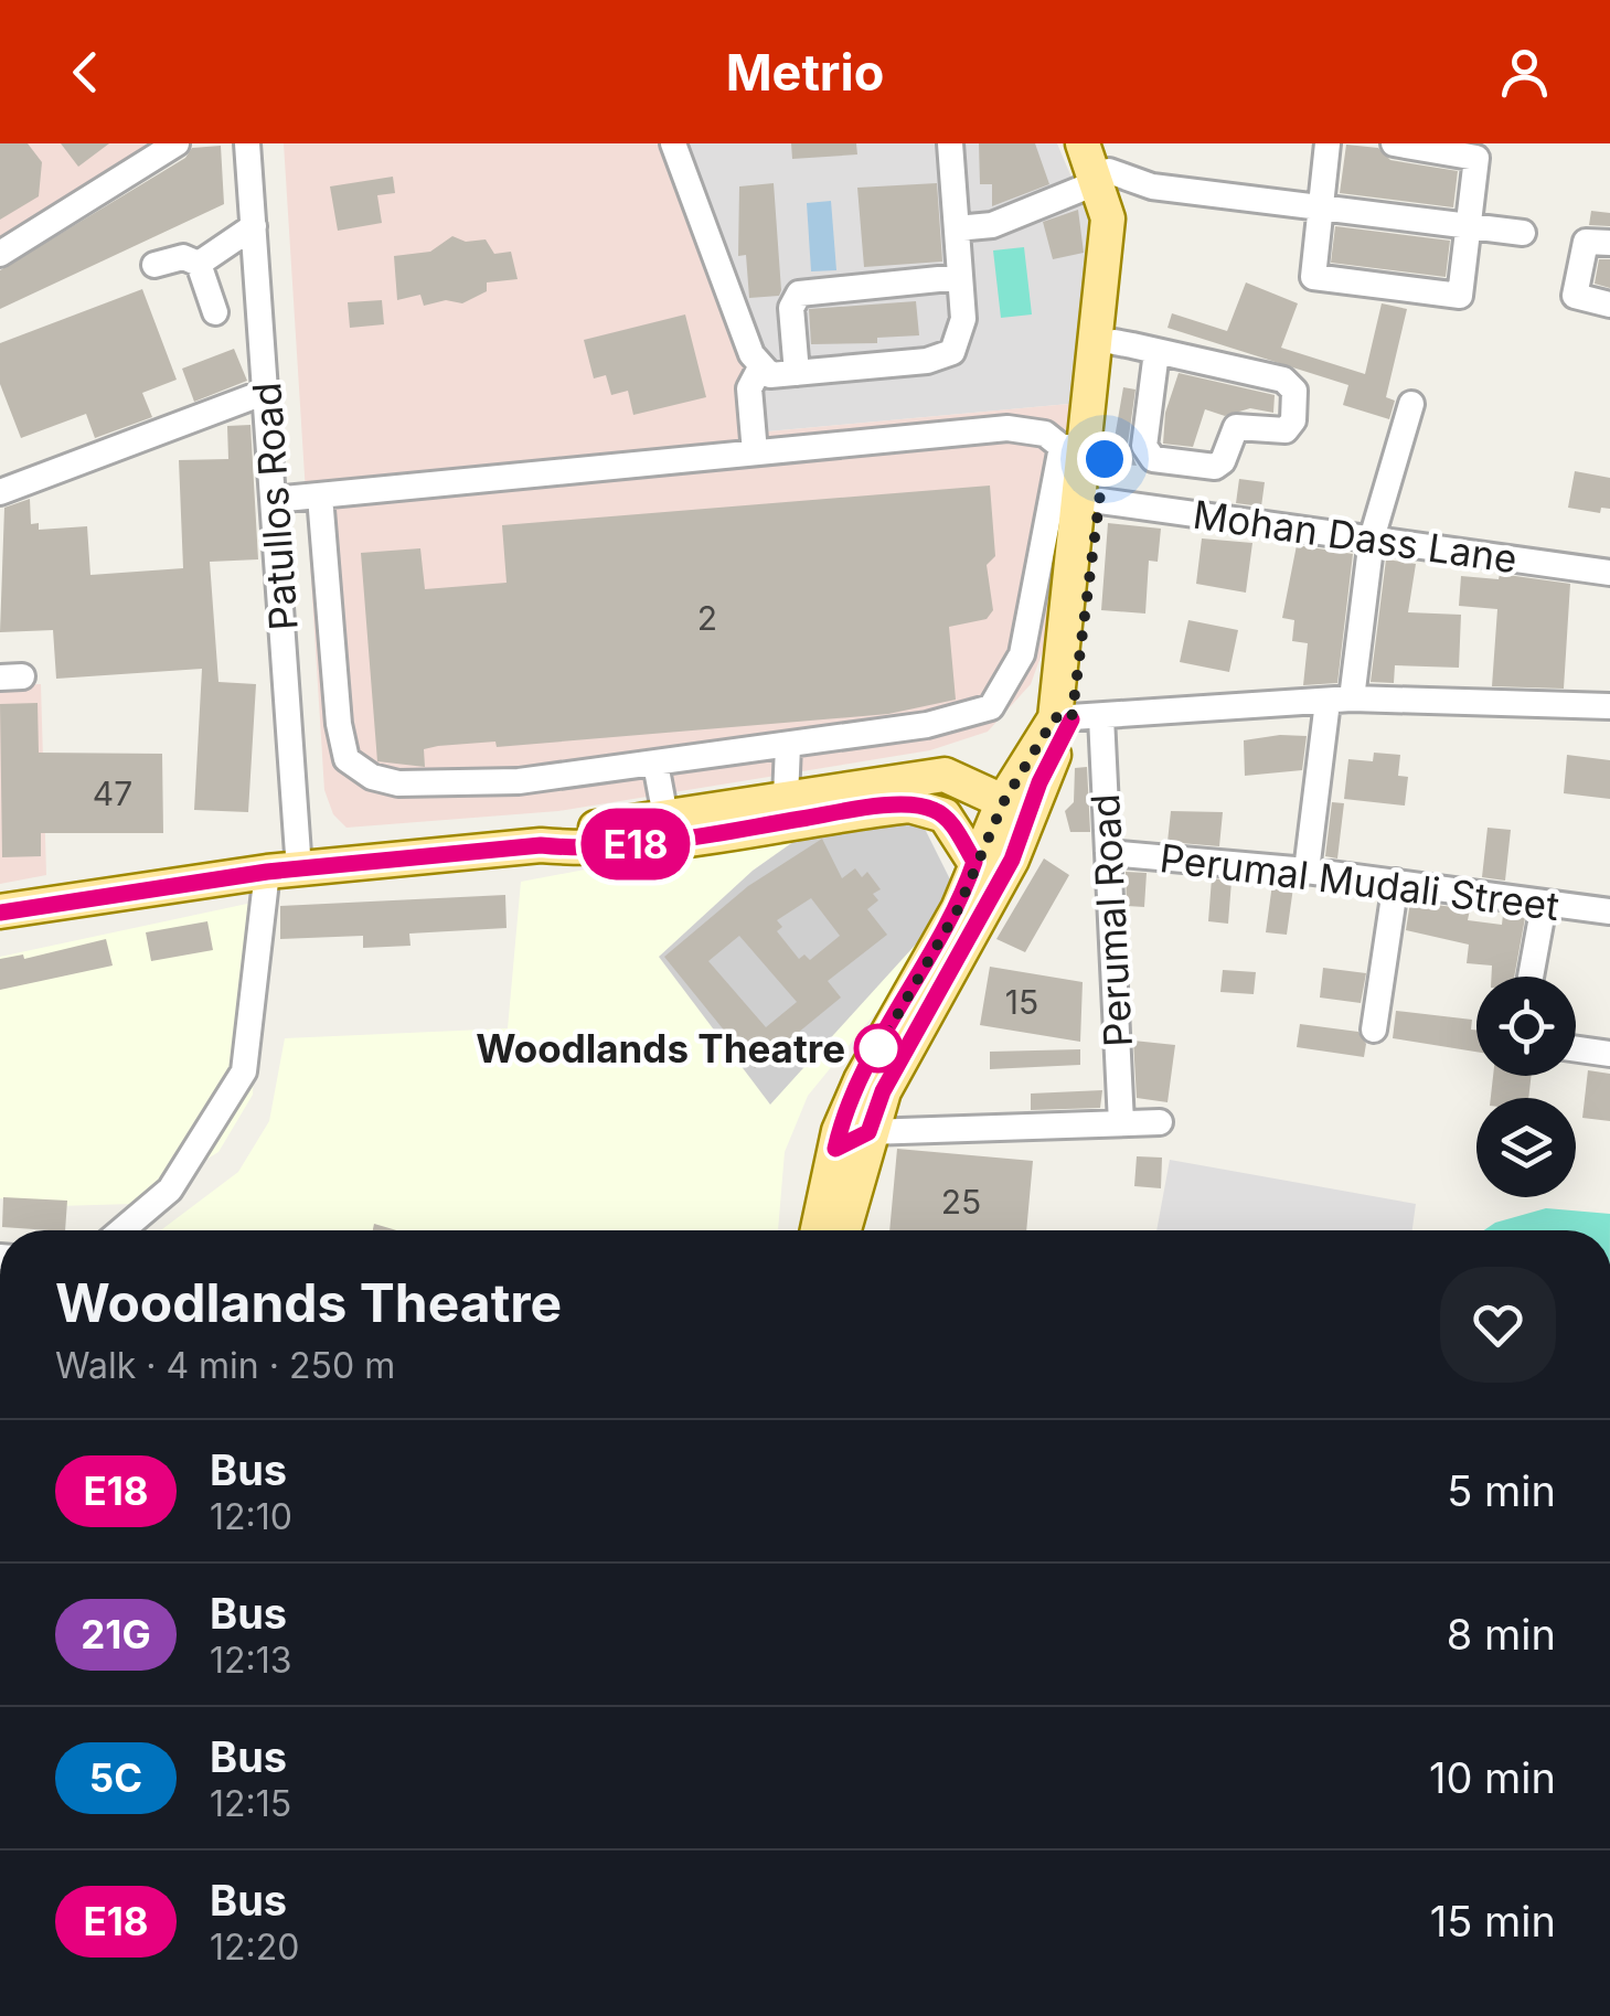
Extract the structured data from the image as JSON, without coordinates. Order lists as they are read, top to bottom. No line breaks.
{"streets":{"street":["Patullos Road","Mohan Dass Lane","Perumal Mudali Street","Perumal Road"]},"crossings":[["Perumal Mudali Street","Perumal Road"]],"places":["Woodlands Theatre"],"lines":["bus line E18"],"house_numbers":["2","47","15","25"],"page":{"header":"Metrio","on_map":"E18","heading":["Woodlands Theatre","Walk · 4 min · 250 m"],"list":[{"mark":"E18","name":"Bus","note":"12:10","value":"5 min"},{"mark":"21G","name":"Bus","note":"12:13","value":"8 min"},{"mark":"5C","name":"Bus","note":"12:15","value":"10 min"},{"mark":"E18","name":"Bus","note":"12:20","value":"15 min"}]}}
